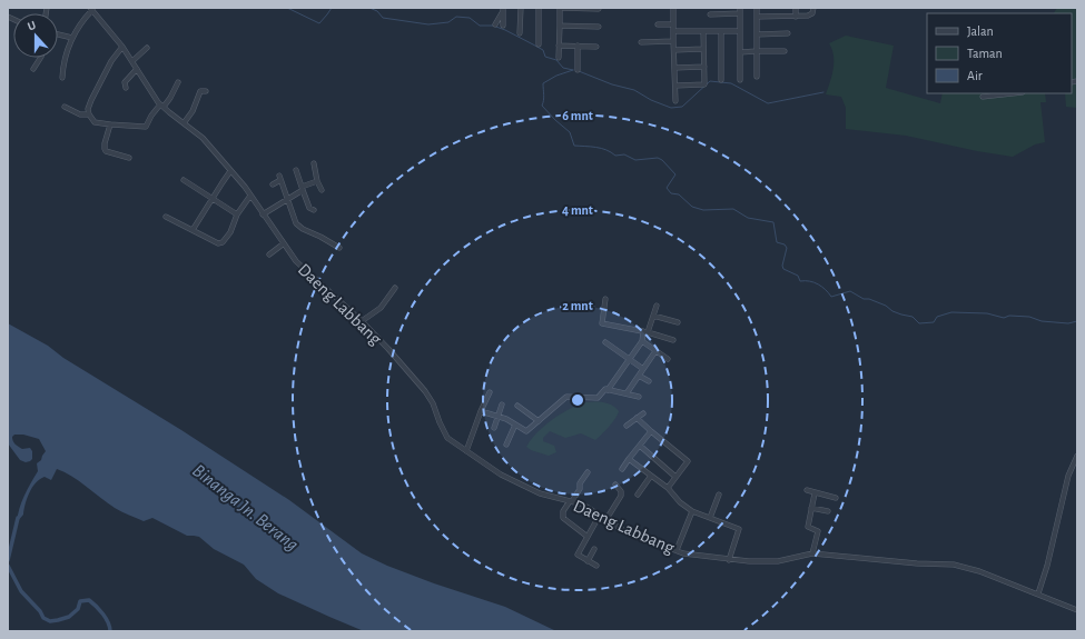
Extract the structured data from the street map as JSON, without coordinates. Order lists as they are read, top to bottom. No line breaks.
{"streets":{"street":["Daeng Labbang"]},"water":["Binanga Jn. Berang"],"legend":["Jalan","Taman","Air"],"north":"top","rings":["6 mnt","4 mnt","2 mnt"]}
